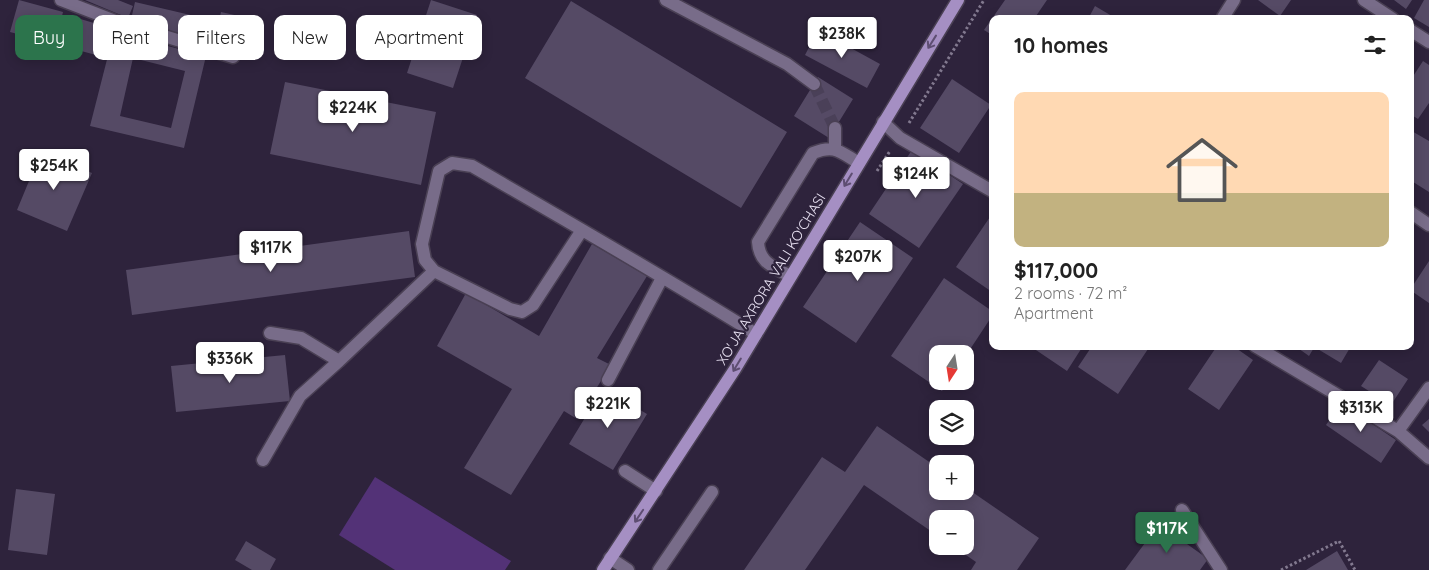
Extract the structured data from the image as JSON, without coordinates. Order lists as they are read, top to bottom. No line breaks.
{"streets":{"main road":["XO'JA AXRORA VALI KO'CHASI"]},"one_way":["XO'JA AXRORA VALI KO'CHASI"],"north":"bottom","page":{"chip":["Buy","Rent","Filters","New","Apartment"],"heading":"10 homes","price":["$238K","$224K","$254K","$124K","$117K","$207K","$336K","$221K","$313K","$117K"],"list":[{"name":"$117,000","note":"2 rooms · 72 m² · Apartment"}],"map_buttons":["+","−"]}}
